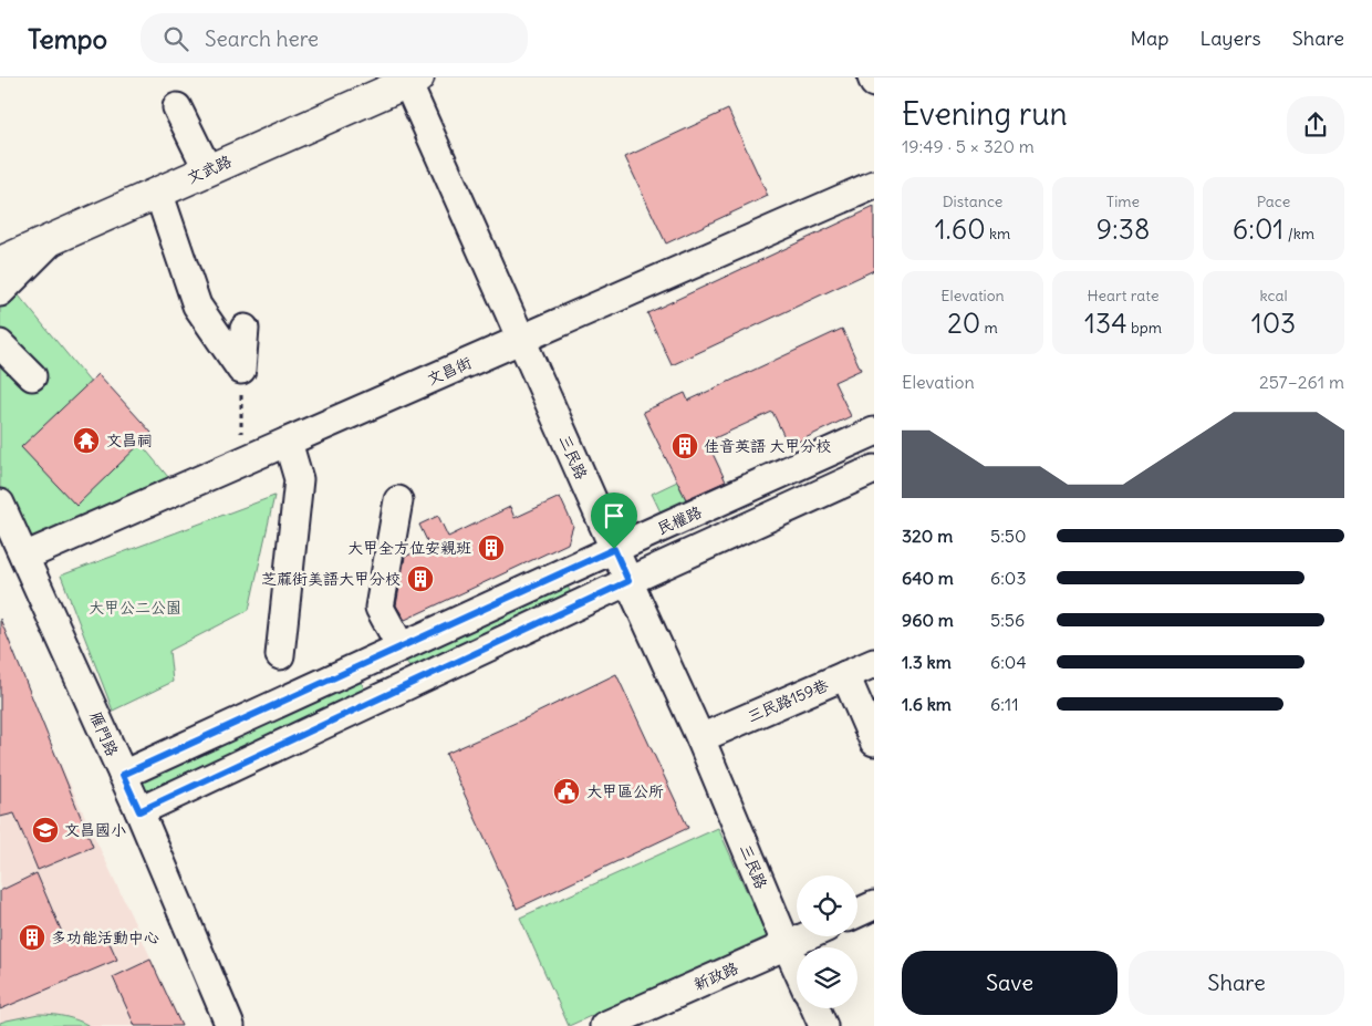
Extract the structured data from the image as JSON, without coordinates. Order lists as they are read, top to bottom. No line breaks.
{"streets":{"main road":["文武路"],"street":["文昌街","三民路","民權路","三民路159巷","雁門路","新政路"]},"crossings":[["文武路","三民路"],["文昌街","三民路"],["文昌街","雁門路"],["三民路","民權路"],["三民路","三民路159巷"],["三民路","新政路"],["民權路","雁門路"]],"parks":["大甲公二公園"],"places":{"temple":["文昌祠"],"building":["佳音英語 大甲分校","大甲全方位安親班","芝蔴街美語大甲分校","多功能活動中心"],"public building":["大甲區公所"],"school or university":["文昌國小"]},"page":{"header":"Tempo","search":"Search here","nav":["Map","Layers","Share"],"heading":["Evening run","19:49 · 5 × 320 m"],"stats":[["Distance","1.60 km"],["Time","9:38"],["Pace","6:01 /km"],["Elevation","20 m"],["Heart rate","134 bpm"],["kcal","103"]],"chart":["Elevation","257–261 m"],"list":[{"name":"320 m","note":"5:50"},{"name":"640 m","note":"6:03"},{"name":"960 m","note":"5:56"},{"name":"1.3 km","note":"6:04"},{"name":"1.6 km","note":"6:11"}],"buttons":["Save","Share"]}}
